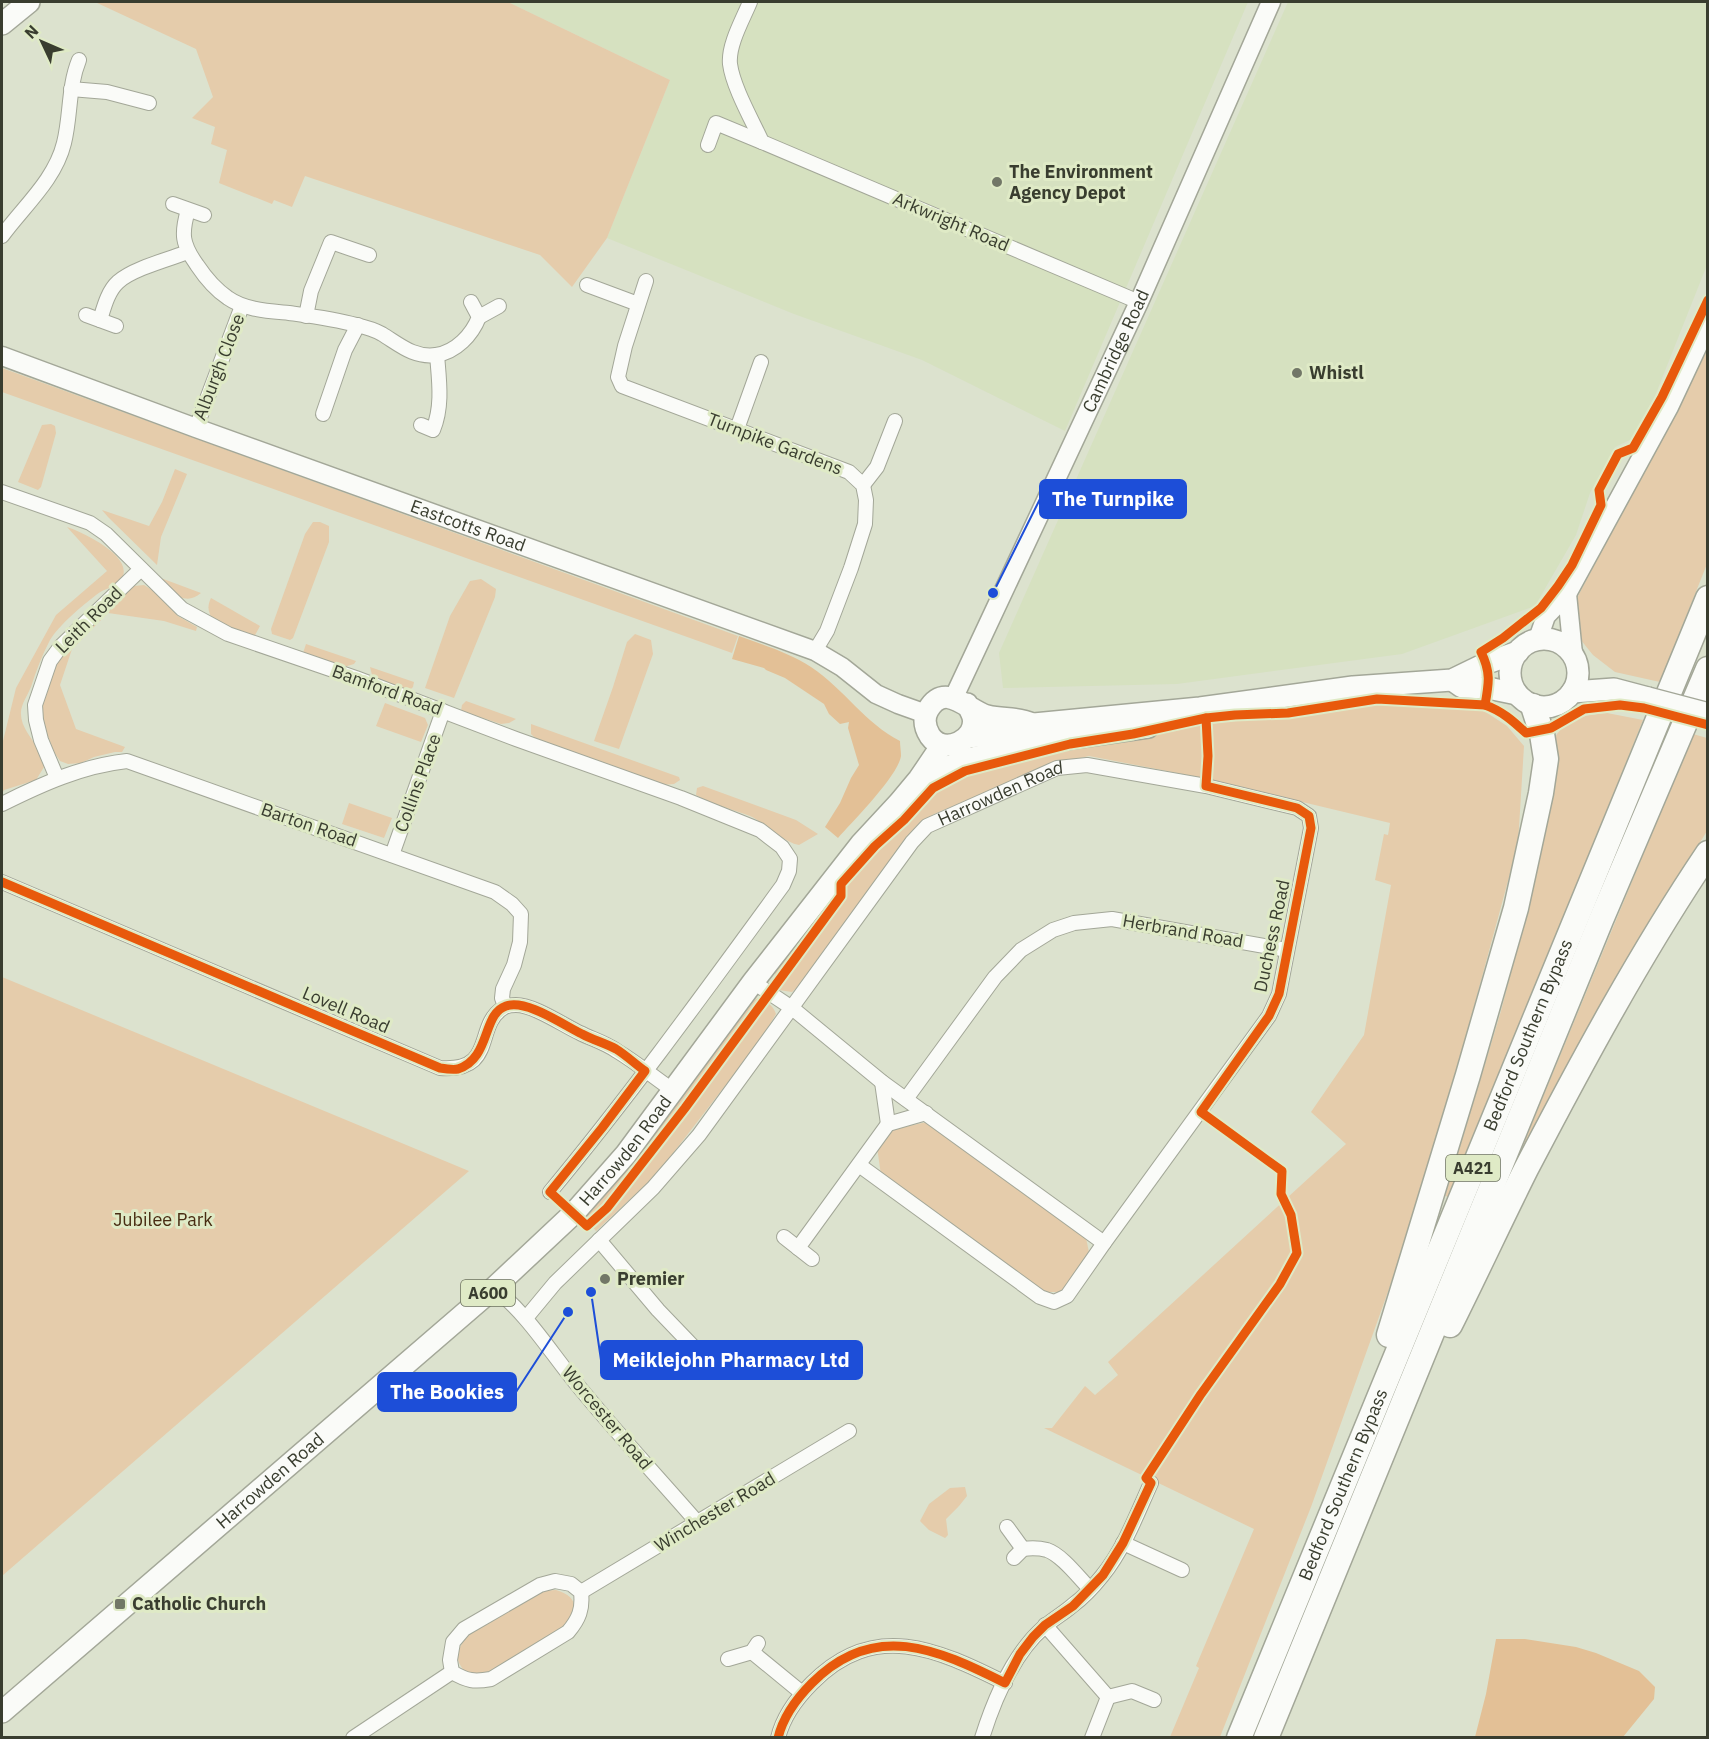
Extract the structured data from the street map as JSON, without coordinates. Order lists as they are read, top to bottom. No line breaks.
{"streets":{"highway":["Bedford Southern Bypass","A421"],"main road":["Harrowden Road","A600"],"street":["Arkwright Road","Cambridge Road","Alburgh Close","Turnpike Gardens","Eastcotts Road","Leith Road","Bamford Road","Collins Place","Barton Road","Herbrand Road","Duchess Road","Lovell Road","Worcester Road","Winchester Road"]},"crossings":[["Arkwright Road","Cambridge Road"],["Cambridge Road","Eastcotts Road"],["Cambridge Road","Harrowden Road"],["Cambridge Road","A600"],["Alburgh Close","Eastcotts Road"],["Turnpike Gardens","Eastcotts Road"],["Eastcotts Road","Harrowden Road"],["Eastcotts Road","A600"],["Leith Road","Bamford Road"],["Leith Road","Barton Road"],["Bamford Road","Collins Place"],["Bamford Road","Harrowden Road"],["Collins Place","Barton Road"],["Harrowden Road","Duchess Road"],["Harrowden Road","A600"],["Harrowden Road","Worcester Road"],["Barton Road","Lovell Road"],["Herbrand Road","Duchess Road"],["Bedford Southern Bypass","A421"],["A421","A600"],["Worcester Road","Winchester Road"]],"parks":["Jubilee Park"],"places":{"other":["The Environment Agency Depot","Whistl","The Turnpike","Premier","Meiklejohn Pharmacy Ltd","The Bookies"],"transit":["Catholic Church"]},"north":"top left"}
